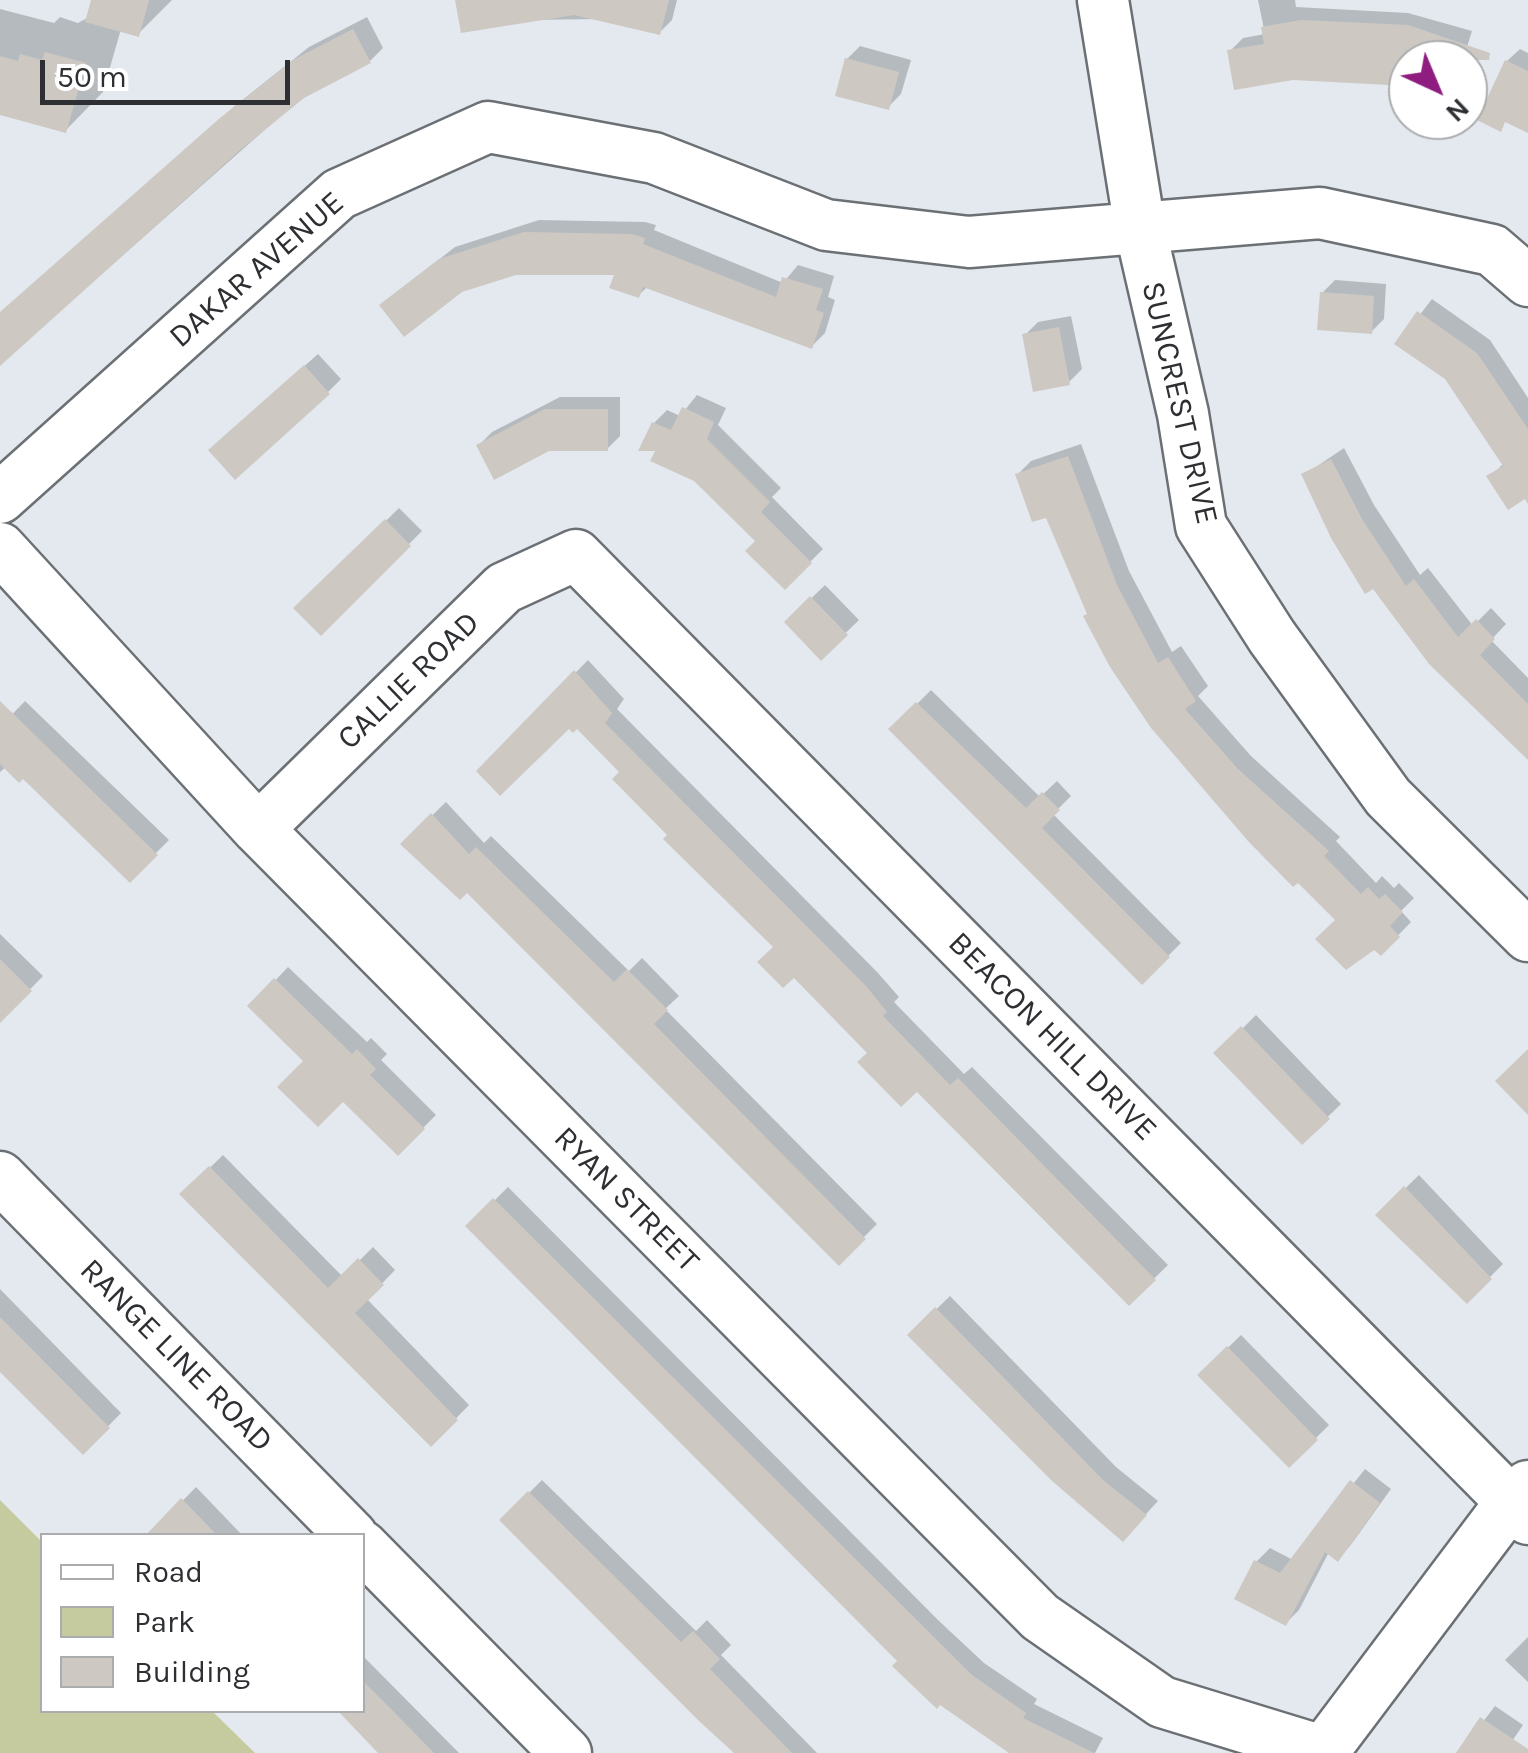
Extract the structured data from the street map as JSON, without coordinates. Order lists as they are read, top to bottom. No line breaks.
{"streets":{"street":["DAKAR AVENUE","SUNCREST DRIVE","CALLIE ROAD","BEACON HILL DRIVE","RYAN STREET","RANGE LINE ROAD"]},"crossings":[["DAKAR AVENUE","SUNCREST DRIVE"],["CALLIE ROAD","BEACON HILL DRIVE"],["CALLIE ROAD","RYAN STREET"]],"legend":["Road","Park","Building"],"scale_bar":"50 m","north":"bottom right"}
